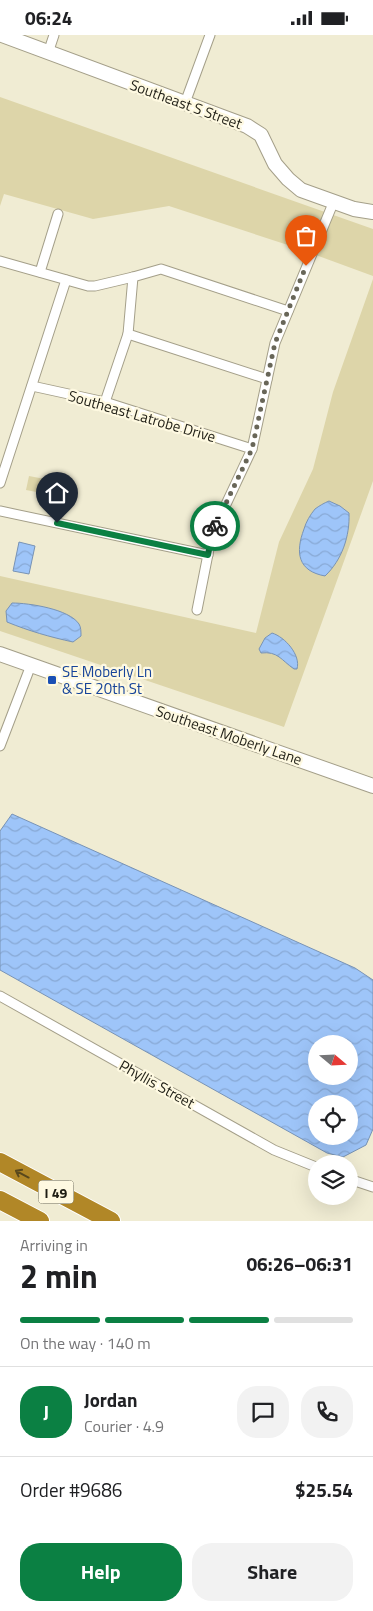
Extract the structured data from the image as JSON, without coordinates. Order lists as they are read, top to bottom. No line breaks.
{"streets":{"highway":["I 49"],"street":["Southeast S Street","Southeast Latrobe Drive","Southeast Moberly Lane","Phyllis Street"]},"places":{"transit":["SE Moberly Ln & SE 20th St"]},"north":"right","page":{"status":"06:24","heading":["2 min","Arriving in","06:26–06:31"],"panel":["Jordan","Courier · 4.9","Order #9686","$25.54"],"bar":"On the way · 140 m","round":"J","buttons":["Help","Share"]}}
